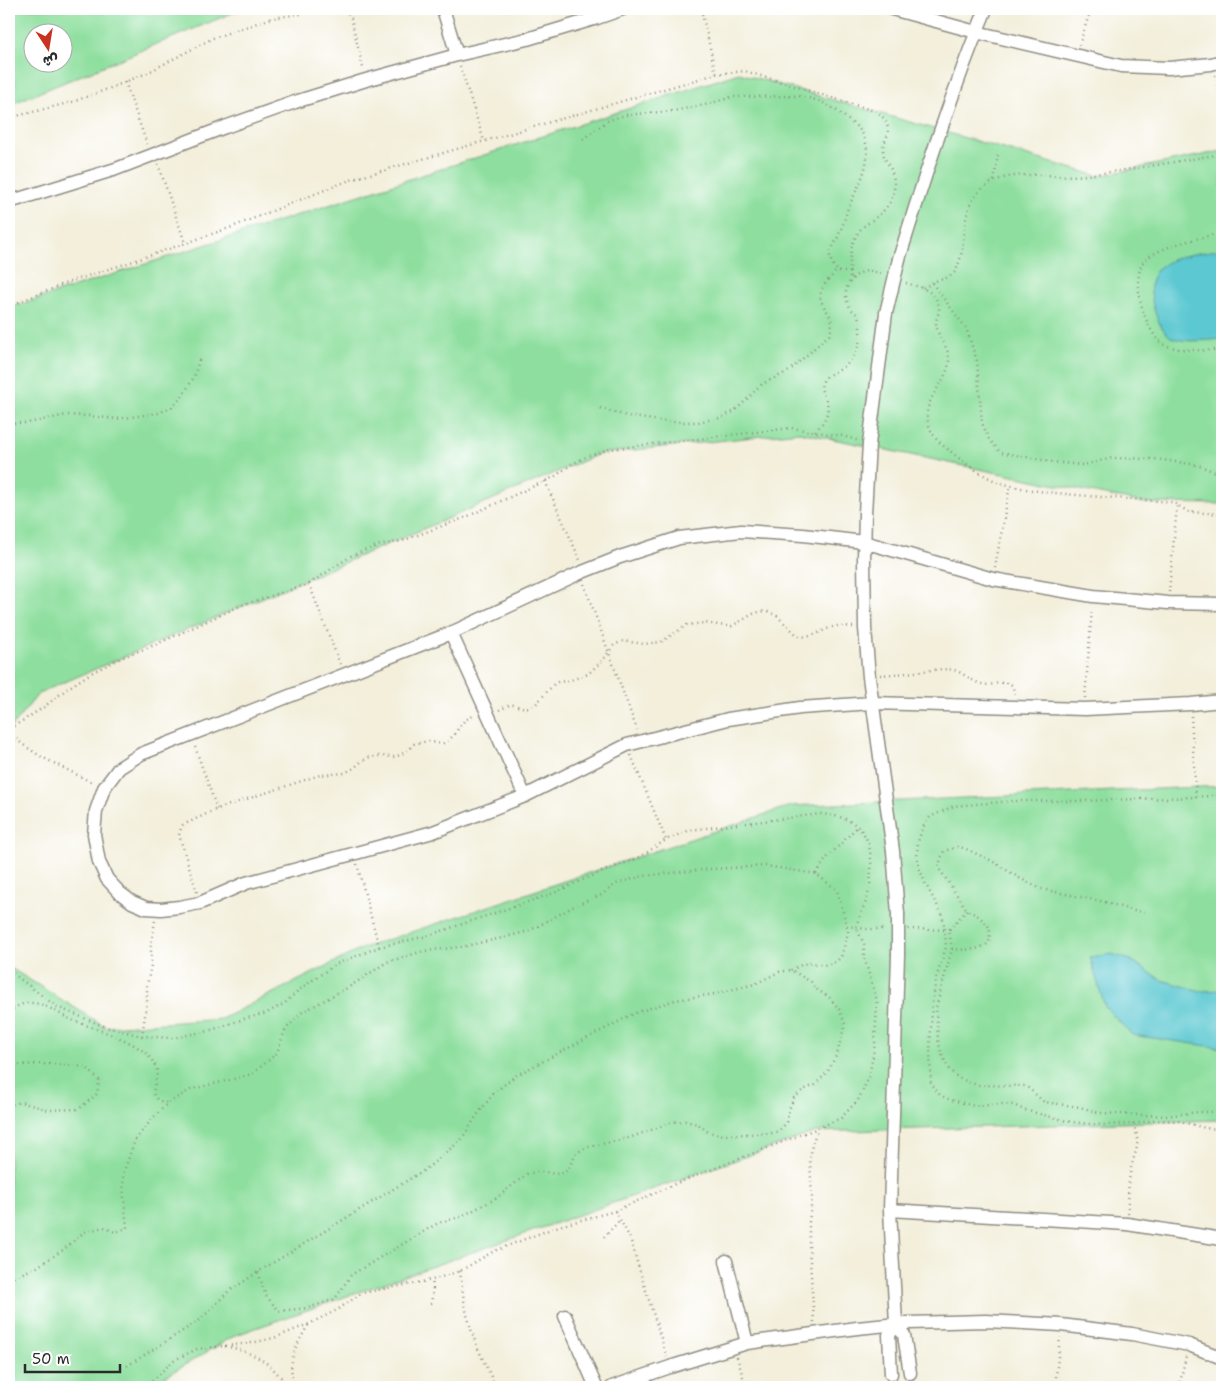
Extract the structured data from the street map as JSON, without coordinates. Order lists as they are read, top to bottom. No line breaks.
{"scale_bar":"50 m","north":"bottom"}
